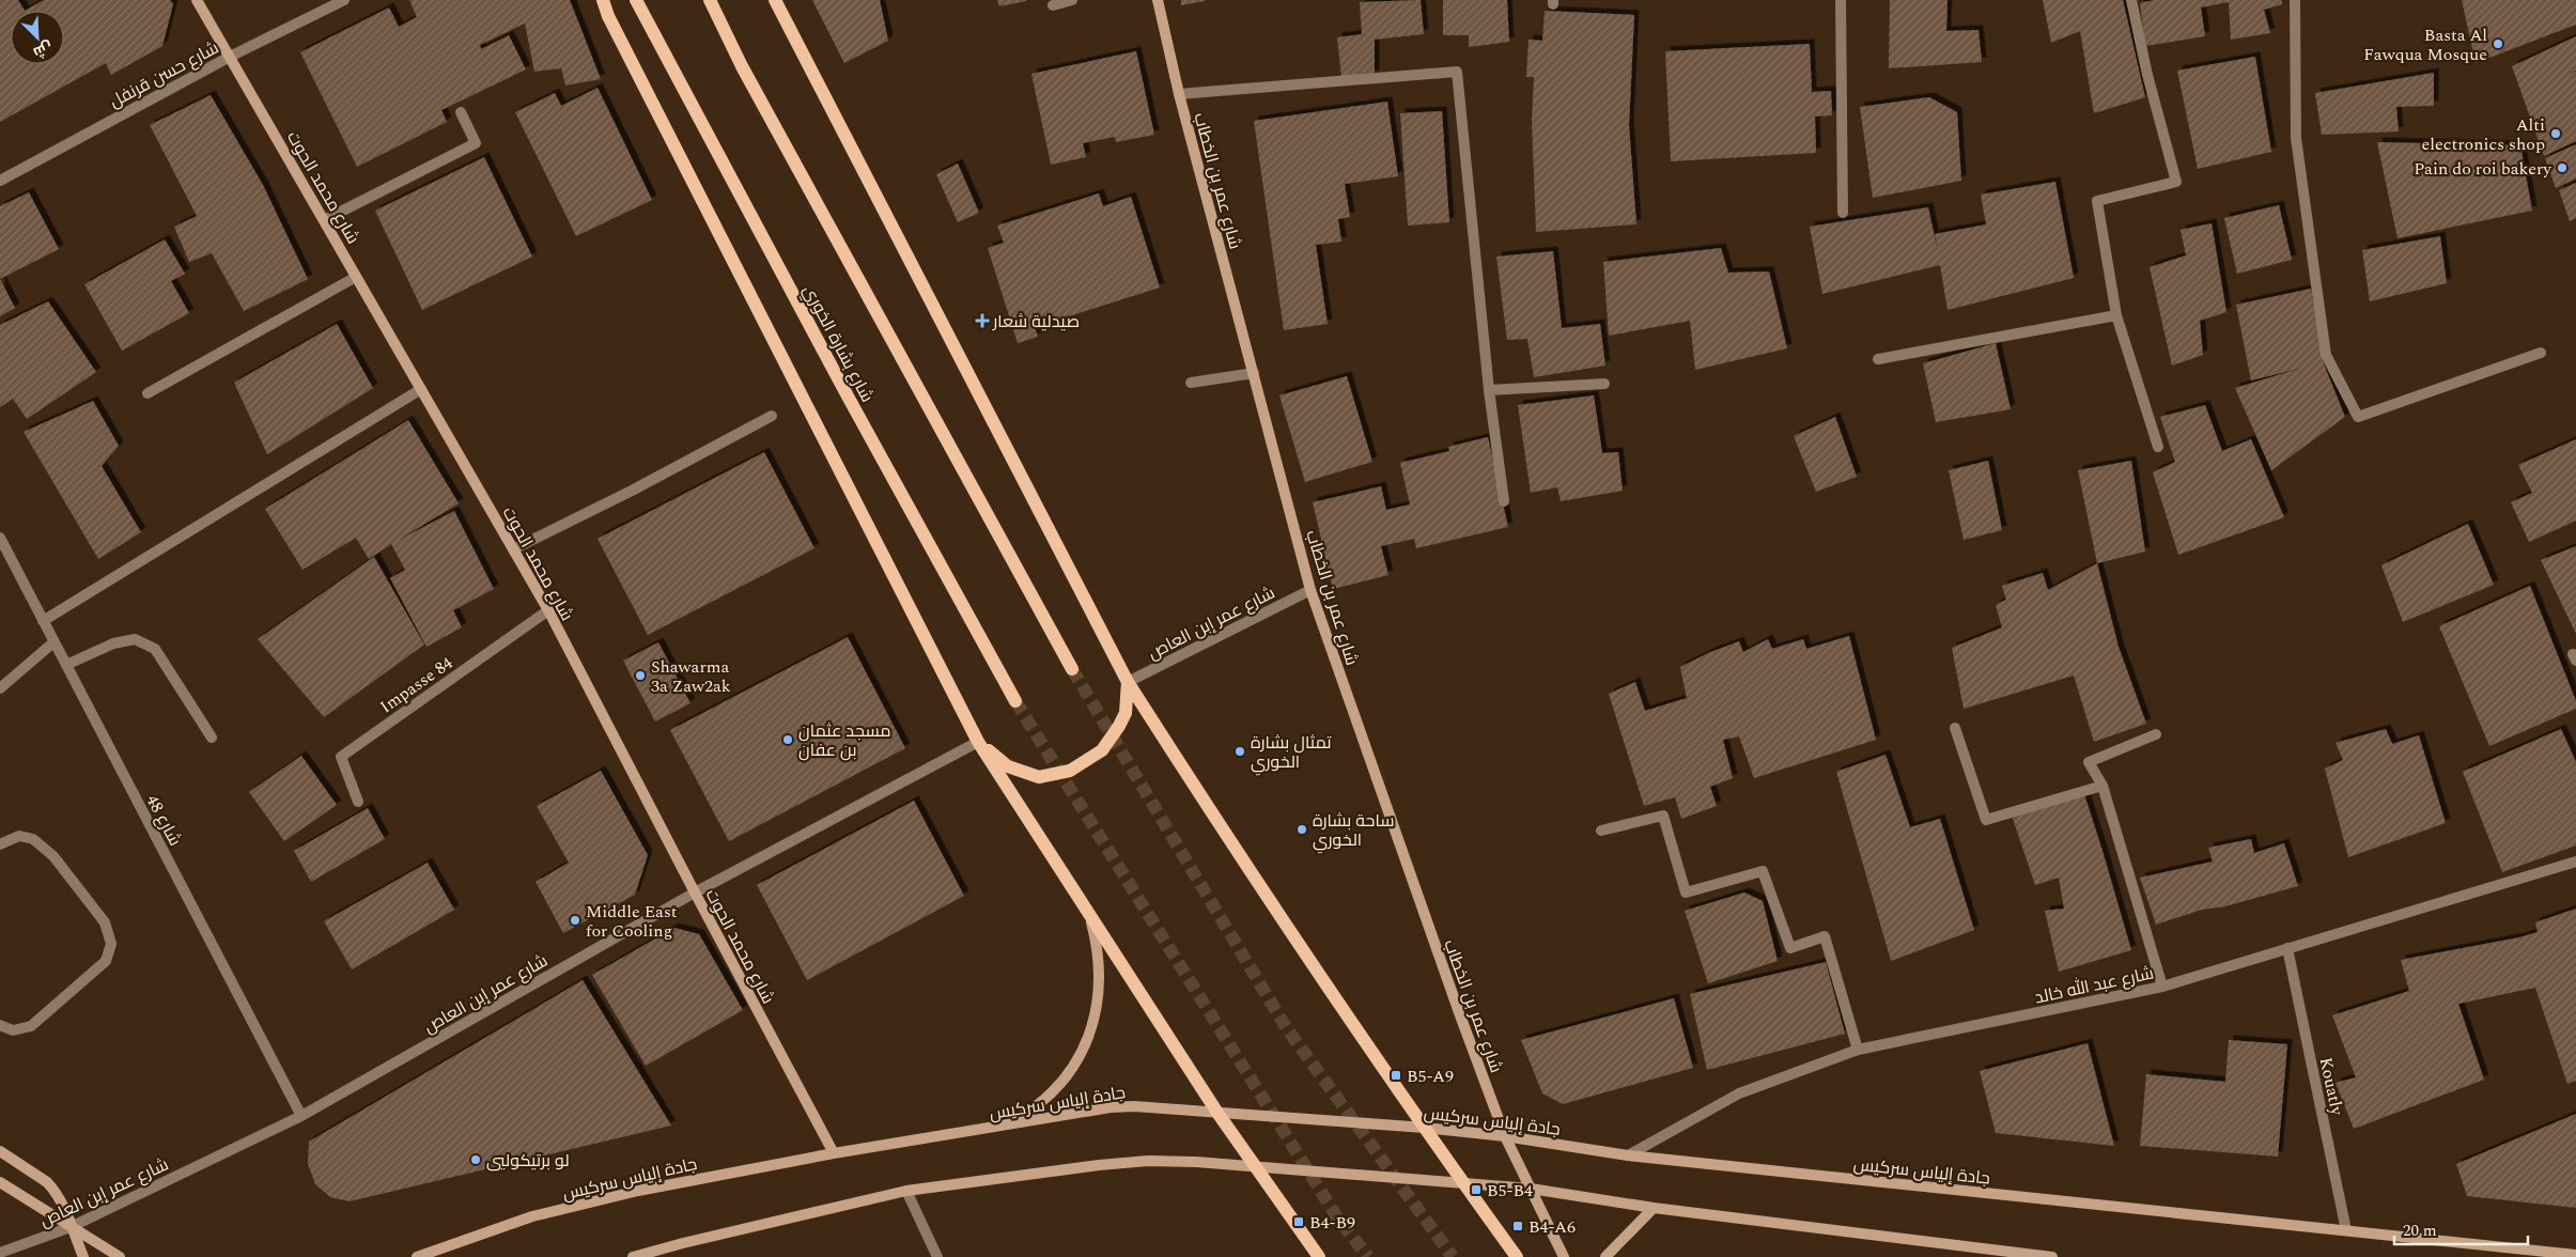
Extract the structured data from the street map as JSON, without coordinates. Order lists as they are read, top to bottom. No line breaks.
{"streets":{"main road":["شارع عمر بن الخطاب","شارع محمد الحوت","شارع بشارة الخوري","جادة إلياس سركيس"],"street":["شارع حسن قرنفل","شارع عمر إبن العاص","Impasse 84","شارع 48","شارع عبد الله خالد","Kouatly"]},"crossings":[["شارع حسن قرنفل","شارع محمد الحوت"],["شارع عمر بن الخطاب","شارع عمر إبن العاص"],["شارع عمر بن الخطاب","جادة إلياس سركيس"],["شارع محمد الحوت","شارع عمر إبن العاص"],["شارع محمد الحوت","Impasse 84"],["شارع محمد الحوت","جادة إلياس سركيس"],["شارع عمر إبن العاص","شارع 48"],["شارع عبد الله خالد","Kouatly"],["شارع عبد الله خالد","جادة إلياس سركيس"],["Kouatly","جادة إلياس سركيس"]],"places":{"other":["Basta Al Fawqua Mosque","Alti electronics shop","Pain do roi bakery","Shawarma 3a Zaw2ak","مسجد عثمان بن عفان","تمثال بشارة الخوري","ساحة بشارة الخوري","Middle East for Cooling","لو برتيكوليي"],"health":["صيدلية شعار"],"transit":["B5-A9","B5-B4","B4-B9","B4-A6"]},"scale_bar":"20 m","north":"bottom right"}
